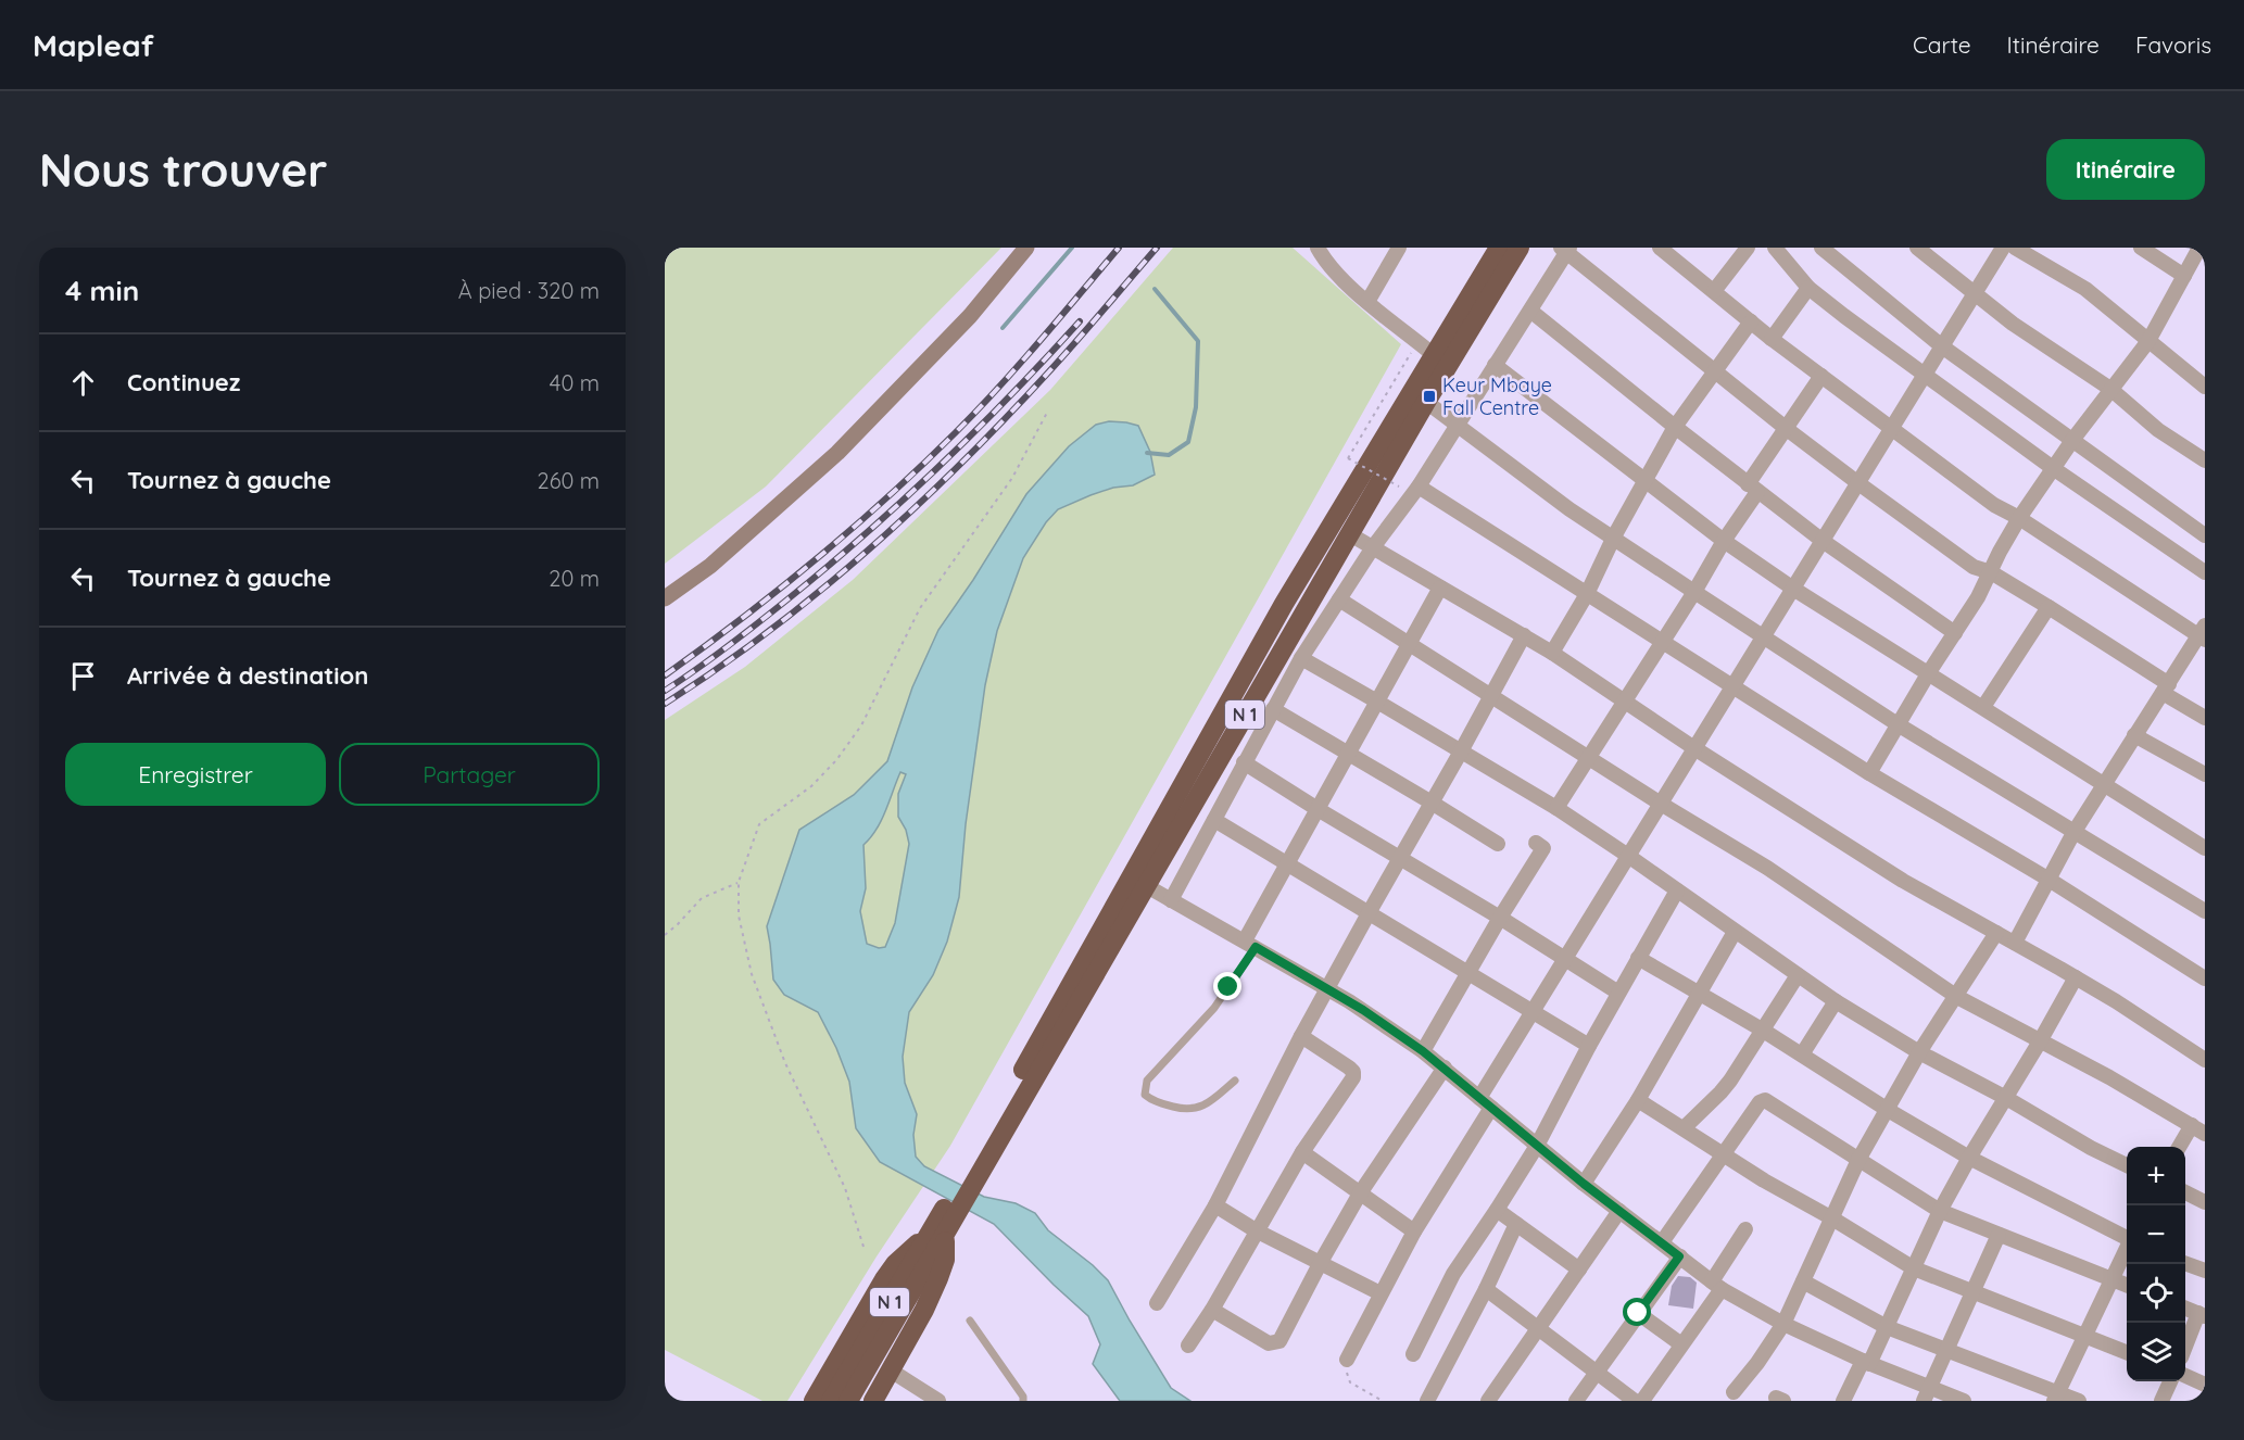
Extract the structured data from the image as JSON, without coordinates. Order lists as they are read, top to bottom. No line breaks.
{"streets":{"highway":["N 1"]},"places":{"transit":["Keur Mbaye Fall Centre"]},"page":{"header":"Mapleaf","nav":["Carte","Itinéraire","Favoris"],"buttons":["Itinéraire",["Enregistrer","Partager"]],"title":"Nous trouver","heading":["4 min","À pied · 320 m"],"list":[["Continuez","40 m"],["Tournez à gauche","260 m"],["Tournez à gauche","20 m"],"Arrivée à destination"],"map_buttons":["+","−"]}}
